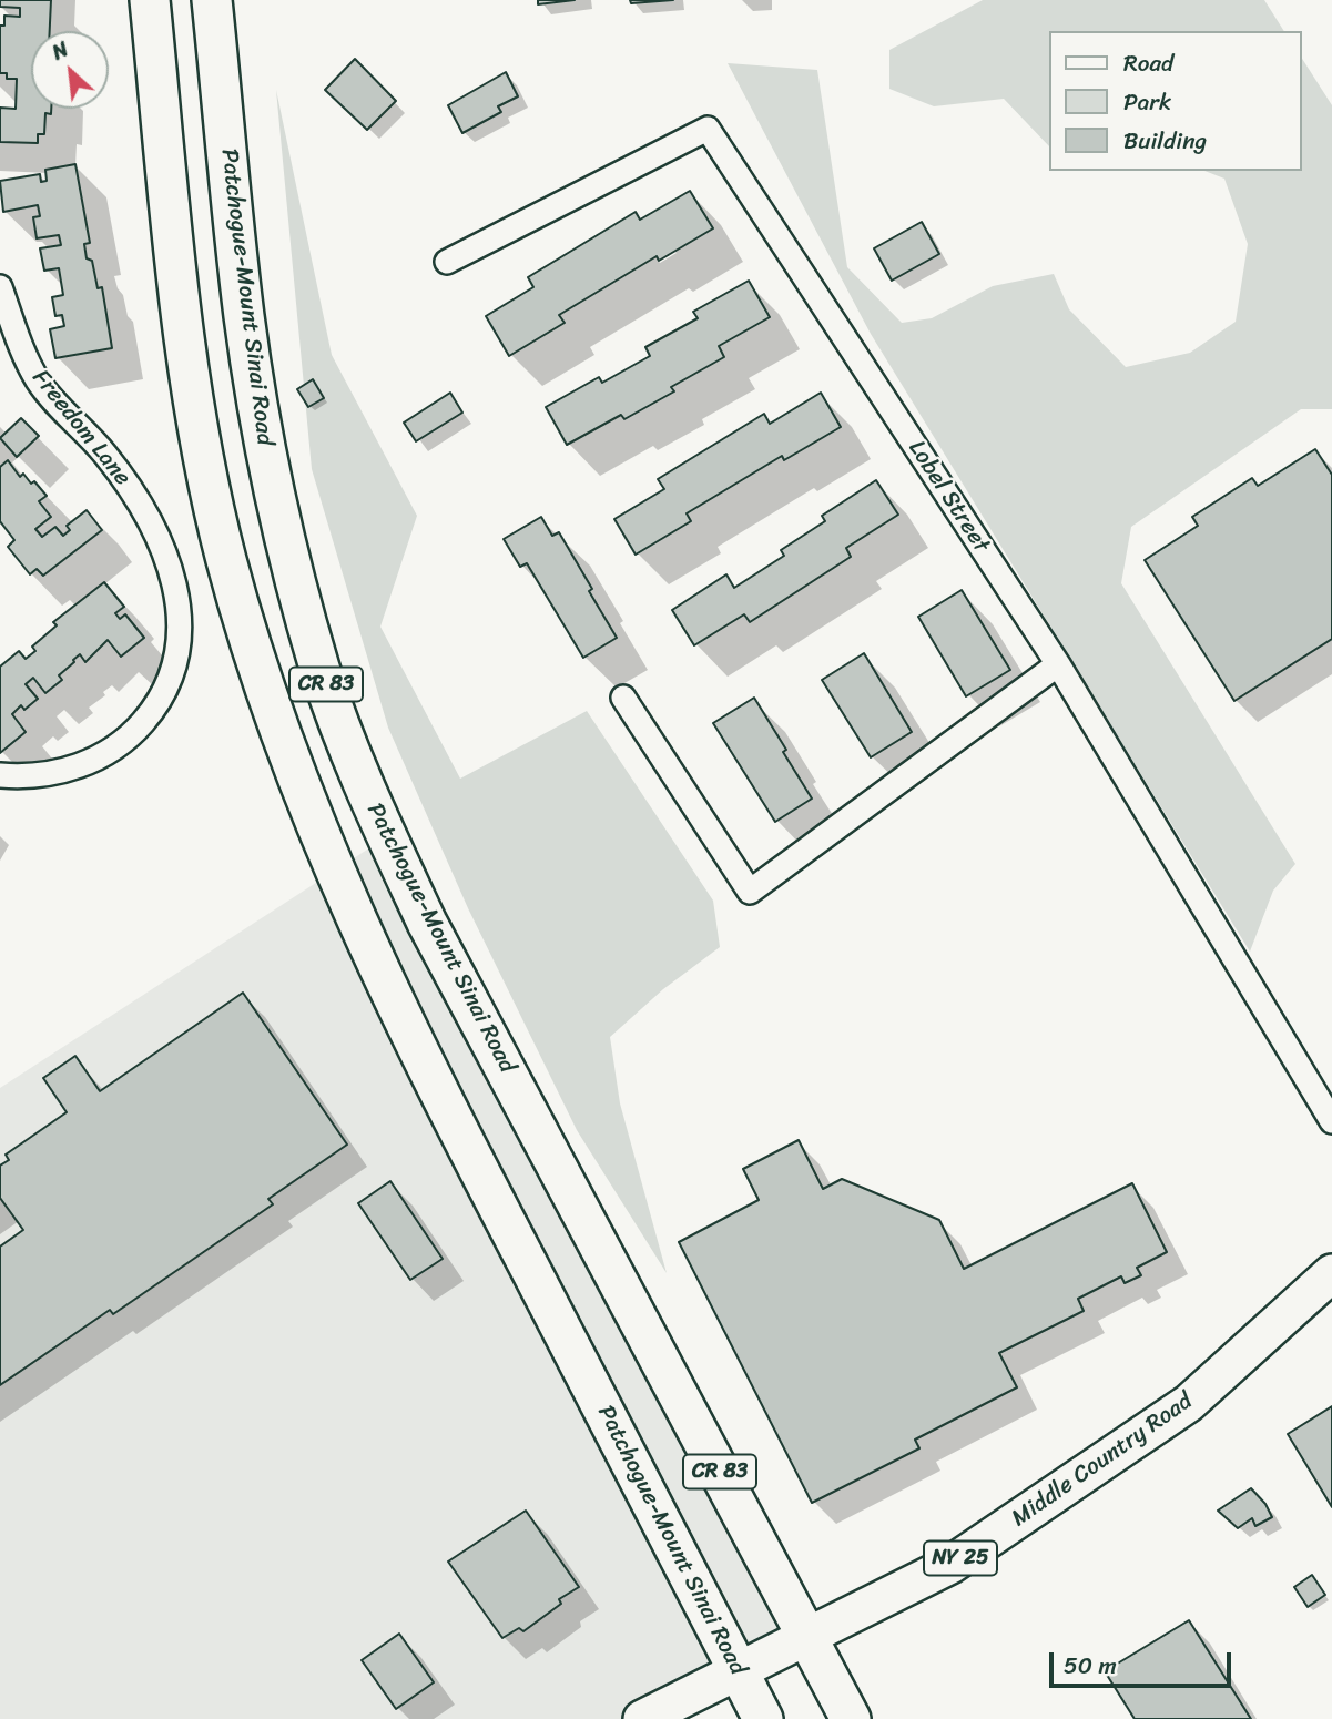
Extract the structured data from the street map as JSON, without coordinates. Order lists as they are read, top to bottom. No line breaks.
{"streets":{"highway":["Patchogue-Mount Sinai Road","CR 83"],"main road":["Middle Country Road","NY 25"],"street":["Freedom Lane","Lobel Street"]},"crossings":[["Patchogue-Mount Sinai Road","Middle Country Road"]],"legend":["Road","Park","Building"],"scale_bar":"50 m","north":"top left"}
